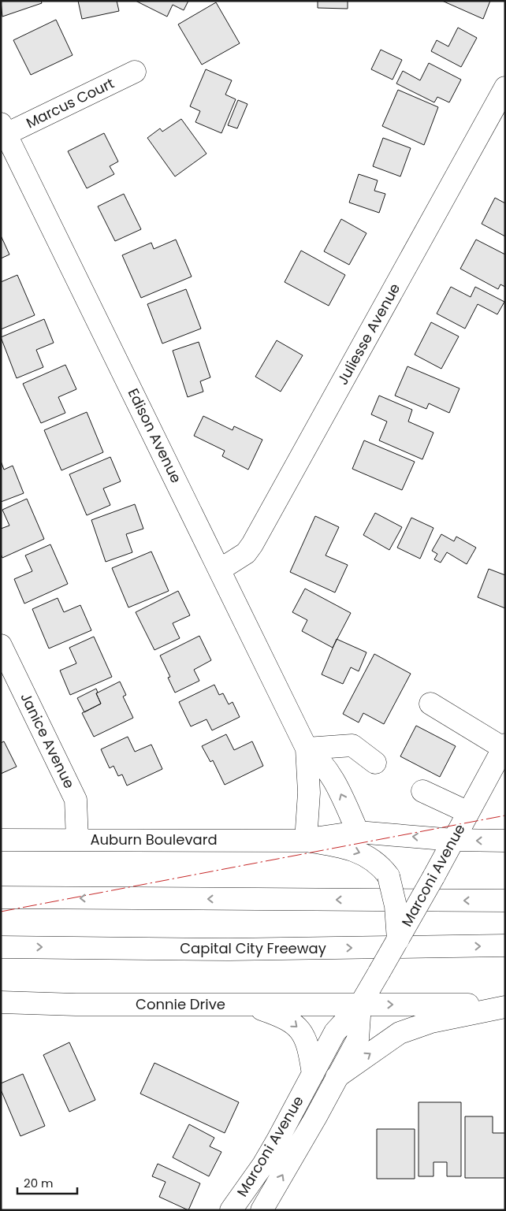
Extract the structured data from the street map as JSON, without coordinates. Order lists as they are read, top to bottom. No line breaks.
{"streets":{"main road":["Marcus Court","Juliesse Avenue","Edison Avenue","Janice Avenue","Auburn Boulevard","Marconi Avenue","Capital City Freeway","Connie Drive"]},"crossings":[["Marcus Court","Edison Avenue"],["Juliesse Avenue","Edison Avenue"],["Edison Avenue","Auburn Boulevard"],["Janice Avenue","Auburn Boulevard"],["Auburn Boulevard","Marconi Avenue"],["Marconi Avenue","Connie Drive"]],"scale_bar":"20 m"}
